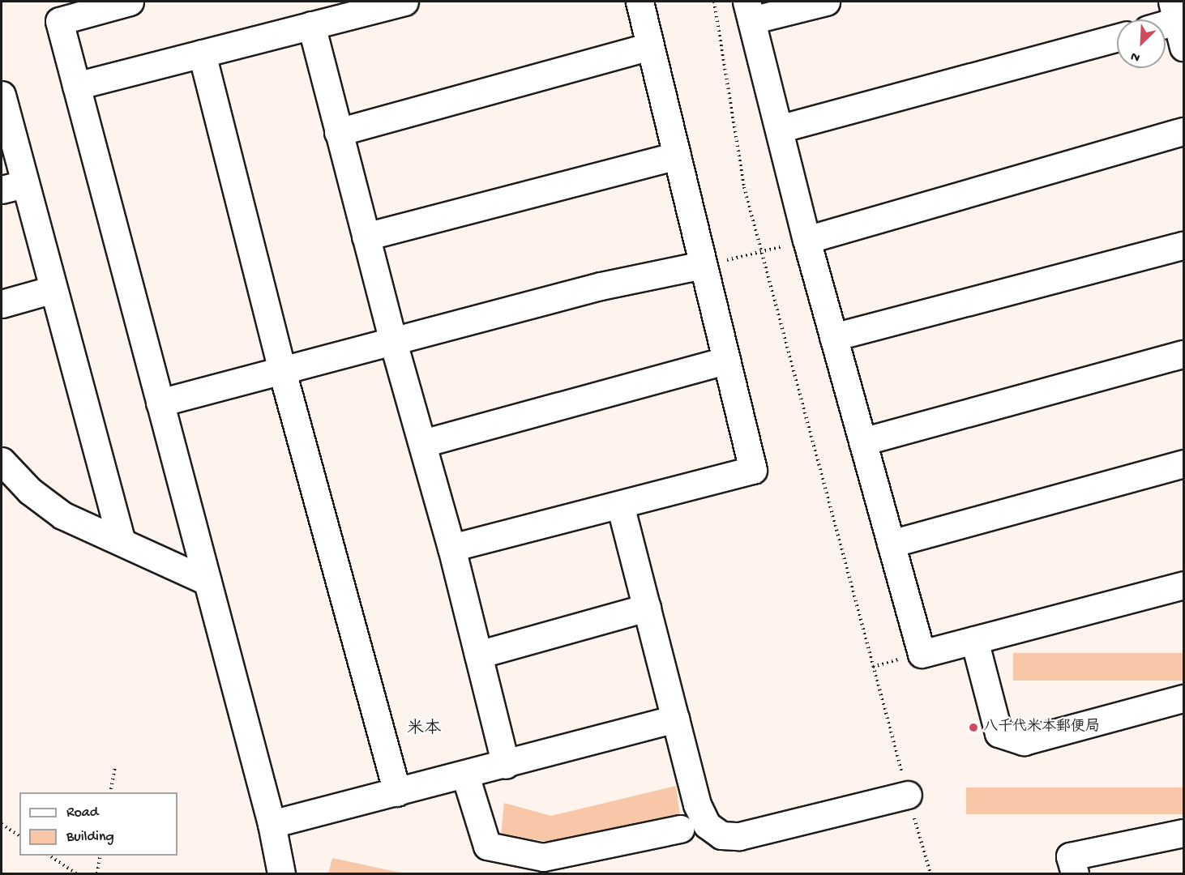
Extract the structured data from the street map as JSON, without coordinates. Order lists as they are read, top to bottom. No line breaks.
{"districts":["米本"],"places":["八千代米本郵便局"],"legend":["Road","Building"],"north":"bottom left"}
